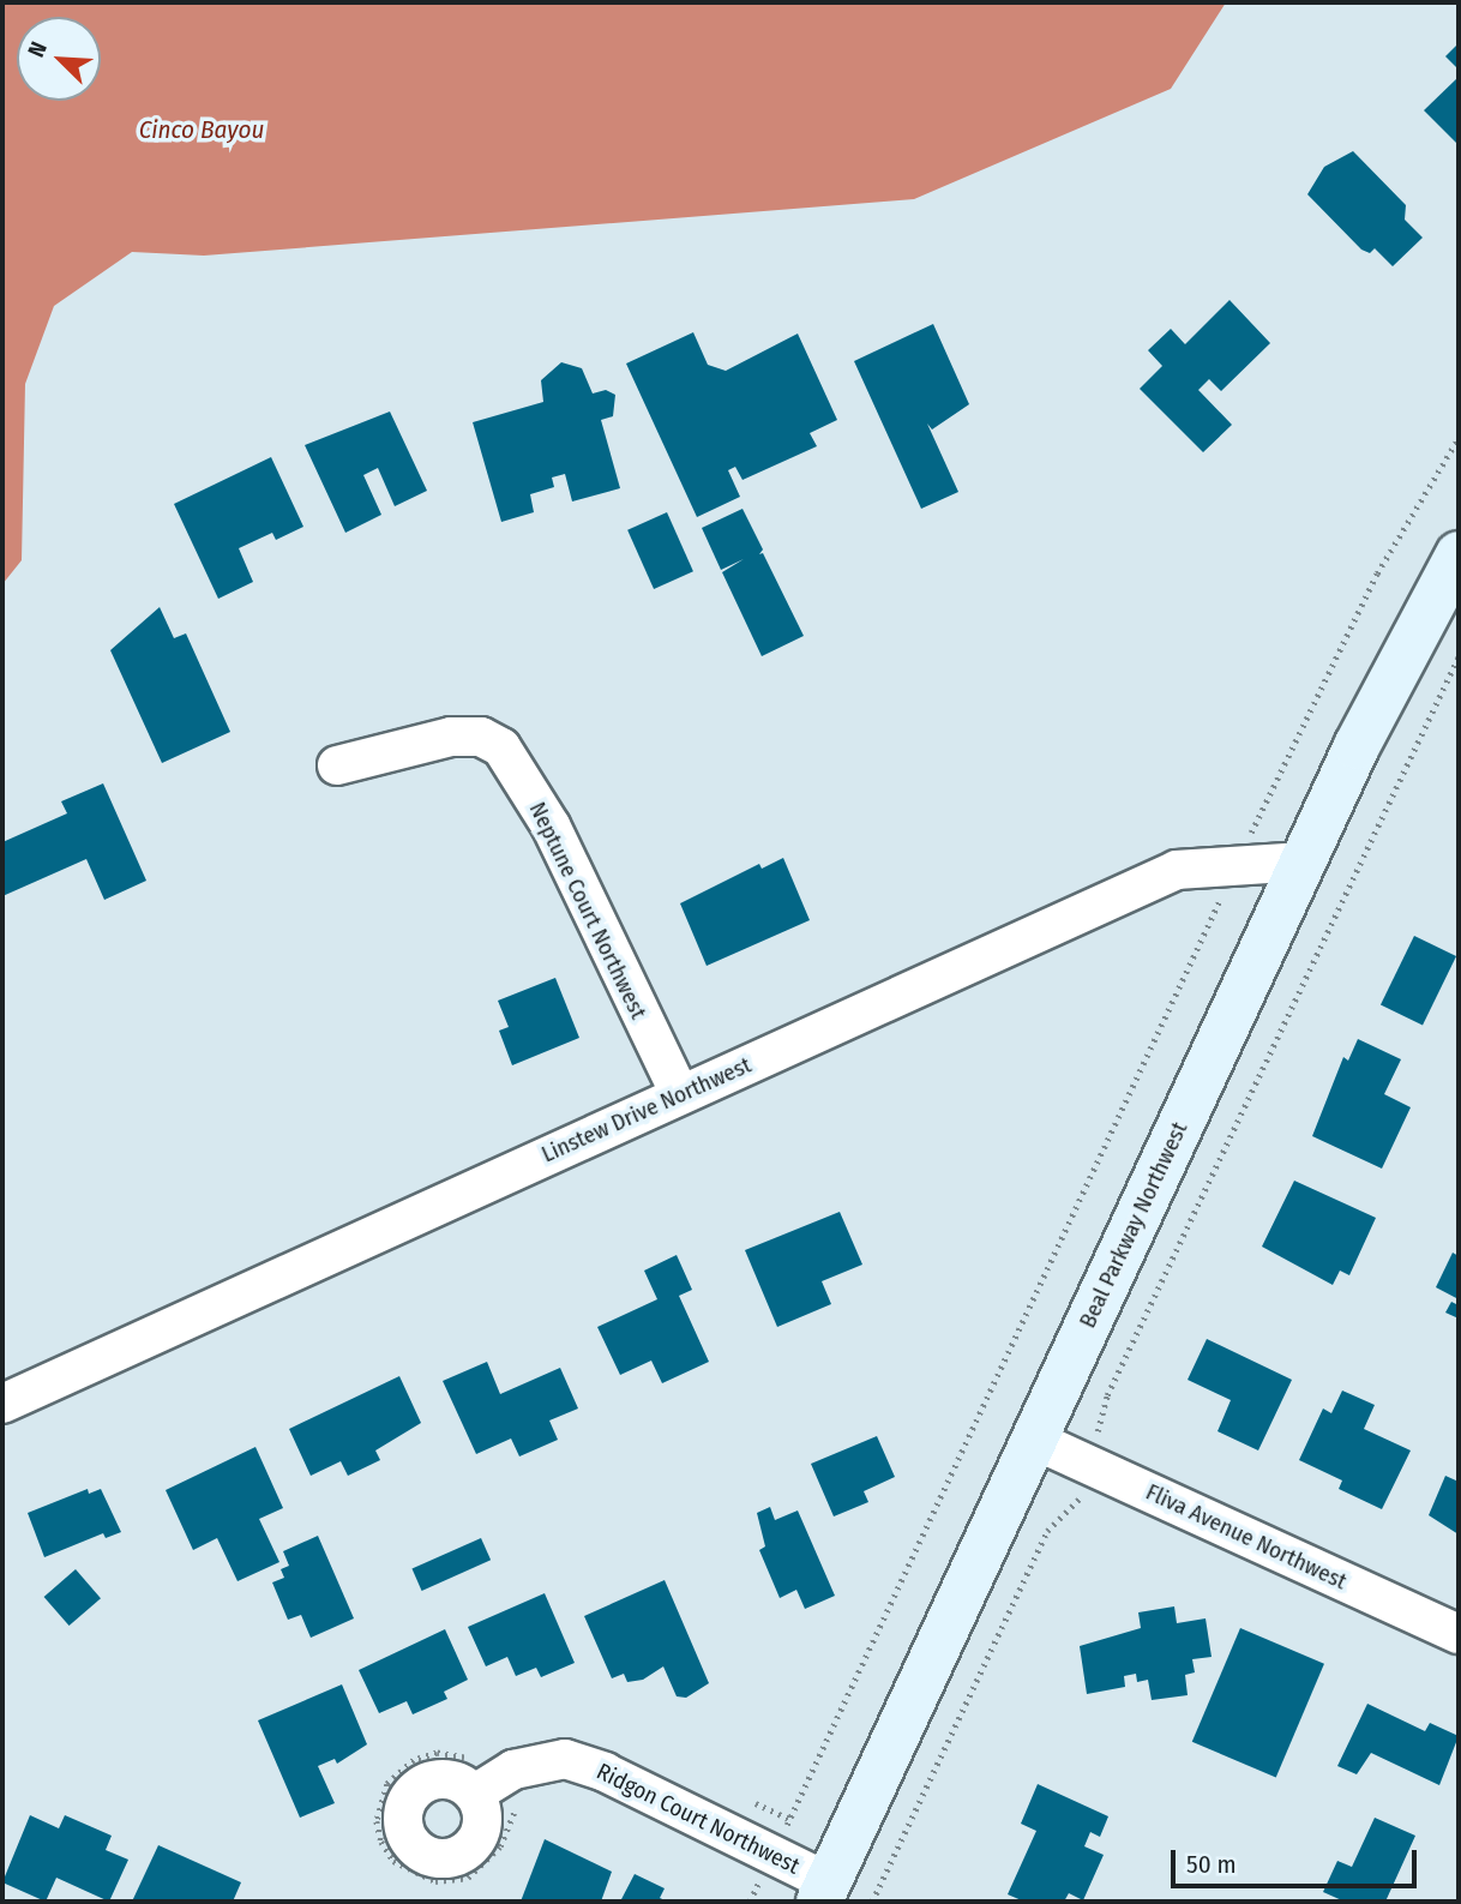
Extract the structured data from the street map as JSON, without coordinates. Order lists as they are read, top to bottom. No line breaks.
{"streets":{"main road":["Beal Parkway Northwest"],"street":["Neptune Court Northwest","Linstew Drive Northwest","Fliva Avenue Northwest","Ridgon Court Northwest"]},"crossings":[["Neptune Court Northwest","Linstew Drive Northwest"],["Linstew Drive Northwest","Beal Parkway Northwest"],["Beal Parkway Northwest","Fliva Avenue Northwest"],["Beal Parkway Northwest","Ridgon Court Northwest"]],"water":["Cinco Bayou"],"scale_bar":"50 m","north":"top left"}
